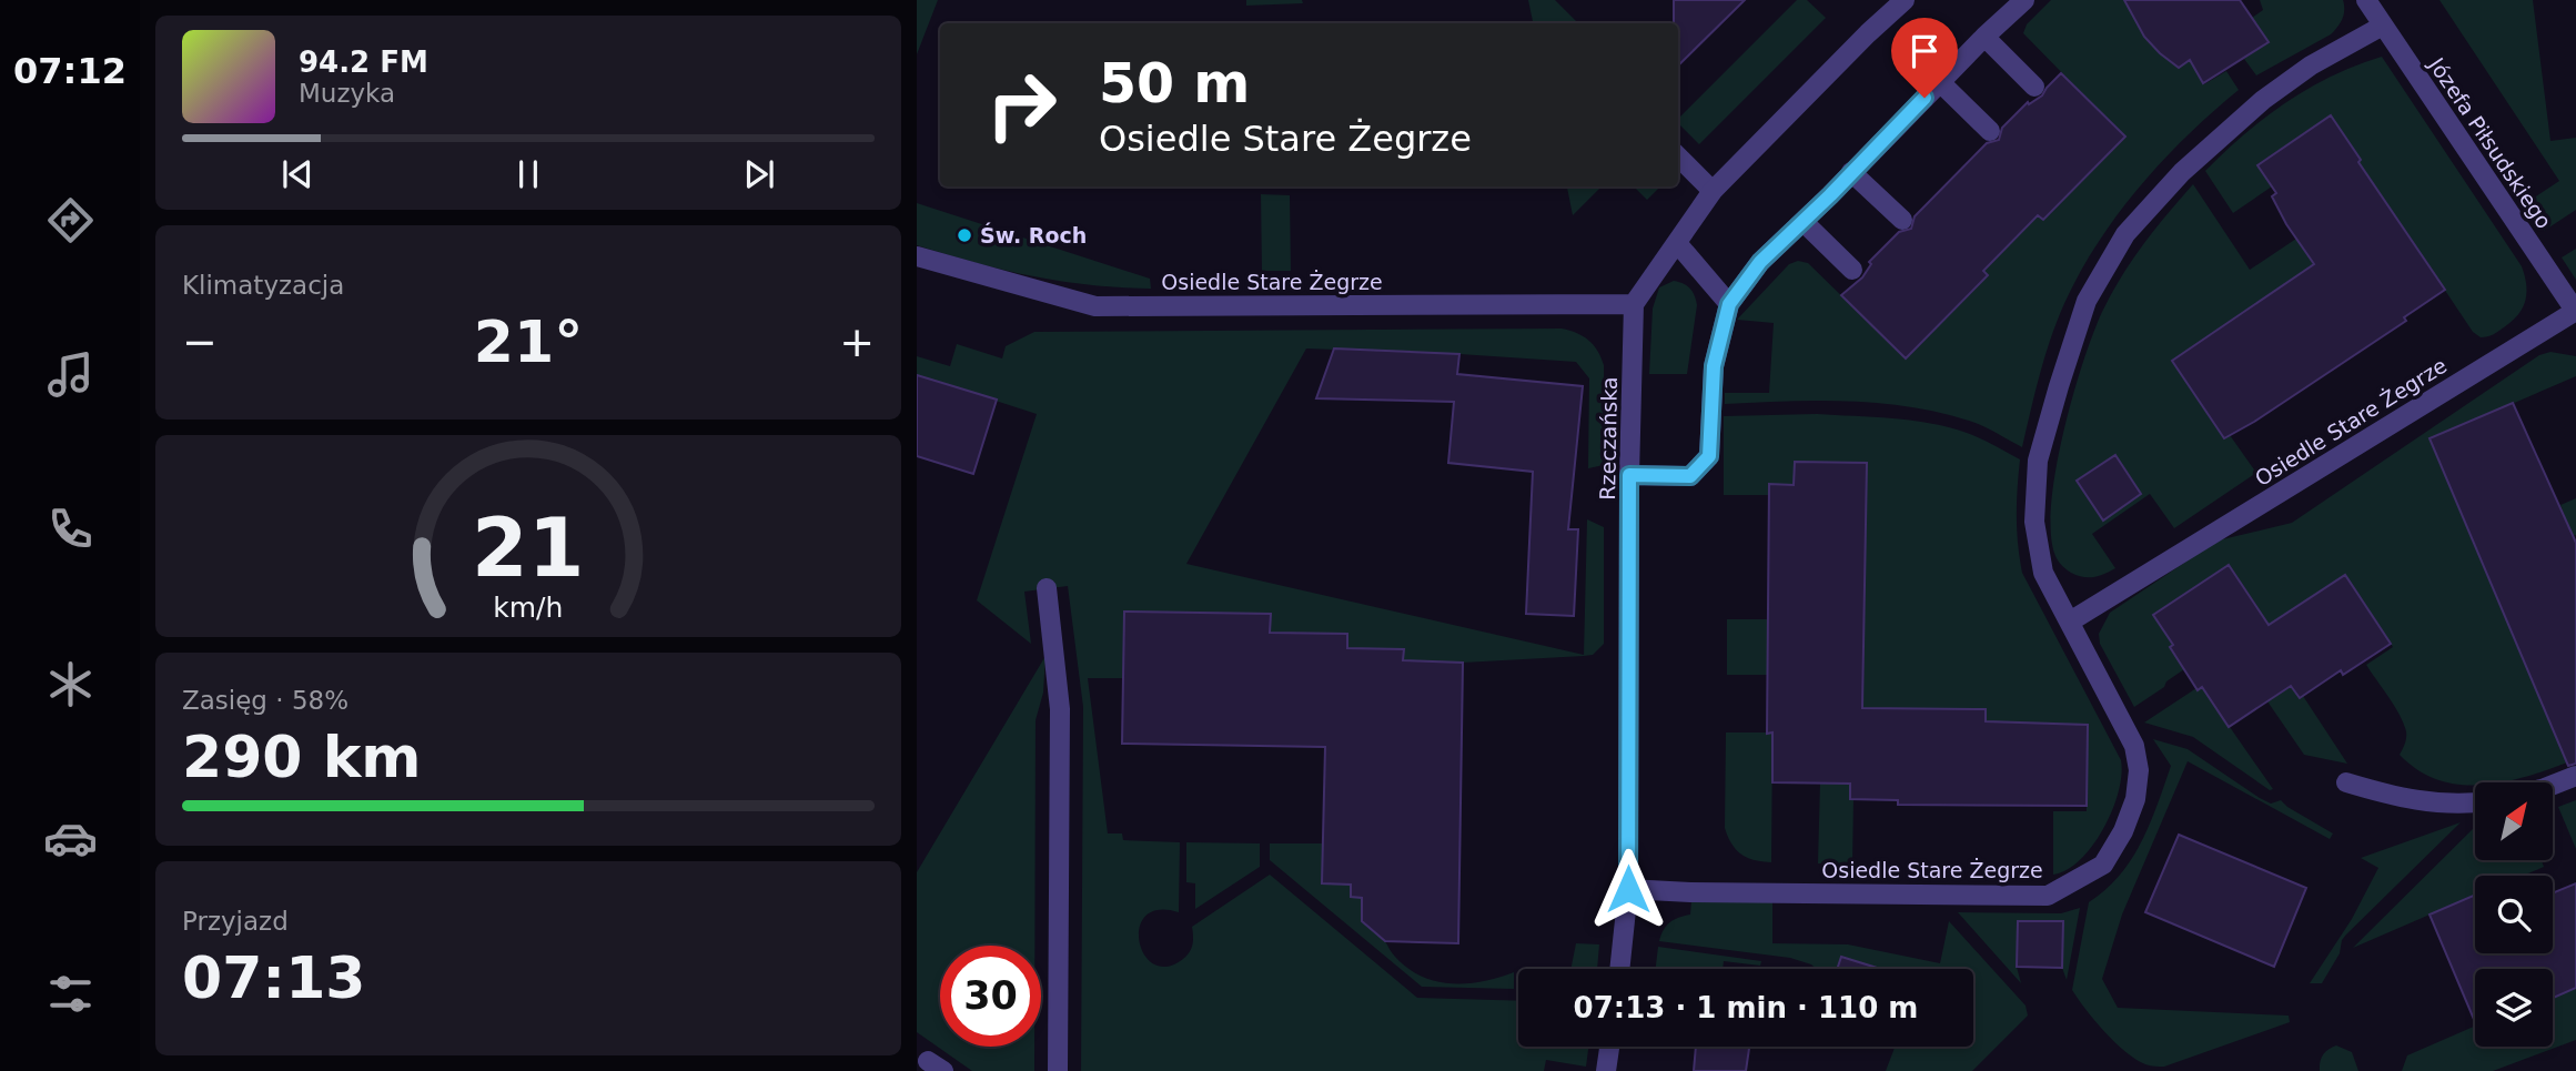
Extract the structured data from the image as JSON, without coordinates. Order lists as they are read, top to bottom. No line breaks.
{"streets":{"street":["Józefa Piłsudskiego","Osiedle Stare Żegrze","Rzeczańska"]},"crossings":[["Józefa Piłsudskiego","Osiedle Stare Żegrze"],["Osiedle Stare Żegrze","Rzeczańska"]],"places":["Św. Roch"],"north":"top right","page":{"tabs":"07:12","turn":["50 m","Osiedle Stare Żegrze"],"song":["94.2 FM","Muzyka"],"tile":["Klimatyzacja",["Zasięg · 58%","290 km"],["Przyjazd","07:13"]],"heat":["−","21°","+"],"limit":"30","trip":"07:13 · 1 min · 110 m","gauge":["21","km/h"]}}
